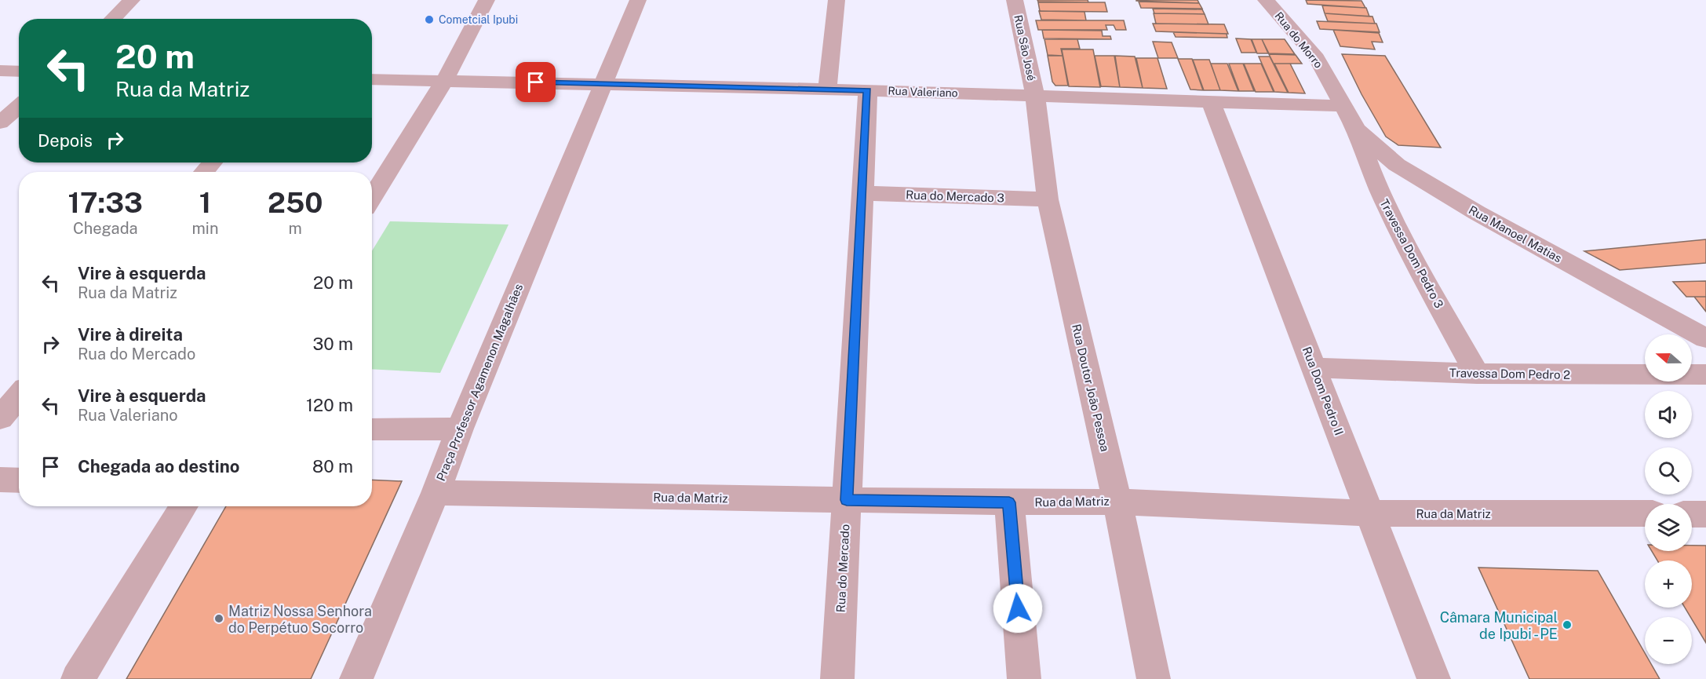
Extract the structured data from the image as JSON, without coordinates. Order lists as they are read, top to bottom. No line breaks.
{"streets":{"street":["Rua do Morro","Rua São José","Rua Valeriano","Rua do Mercado 3","Rua Manoel Matias","Travessa Dom Pedro 3","Travessa Dom Pedro 2","Praça Professor Agamenon Magalhães","Rua Doutor João Pessoa","Rua Dom Pedro II","Rua da Matriz","Rua do Mercado"]},"crossings":[["Rua do Morro","Rua Valeriano"],["Rua do Morro","Rua Manoel Matias"],["Rua São José","Rua Valeriano"],["Rua São José","Rua Doutor João Pessoa"],["Rua Valeriano","Rua Manoel Matias"],["Rua Valeriano","Praça Professor Agamenon Magalhães"],["Rua Valeriano","Rua Doutor João Pessoa"],["Rua Valeriano","Rua Dom Pedro II"],["Rua Valeriano","Rua do Mercado"],["Rua do Mercado 3","Rua Doutor João Pessoa"],["Rua do Mercado 3","Rua do Mercado"],["Rua Manoel Matias","Travessa Dom Pedro 3"],["Travessa Dom Pedro 3","Travessa Dom Pedro 2"],["Travessa Dom Pedro 2","Rua Dom Pedro II"],["Praça Professor Agamenon Magalhães","Rua da Matriz"],["Rua Doutor João Pessoa","Rua da Matriz"],["Rua Dom Pedro II","Rua da Matriz"],["Rua da Matriz","Rua do Mercado"]],"places":["Cometcial Ipubi","Matriz Nossa Senhora do Perpétuo Socorro","Câmara Municipal de Ipubi - PE"],"north":"left","page":{"turn":["20 m","Rua da Matriz"],"then":"Depois","eta":["17:33","Chegada","1","min","250","m"],"list":[{"name":"Vire à esquerda","note":"Rua da Matriz","value":"20 m"},{"name":"Vire à direita","note":"Rua do Mercado","value":"30 m"},{"name":"Vire à esquerda","note":"Rua Valeriano","value":"120 m"},{"name":"Chegada ao destino","value":"80 m"}],"map_buttons":["+","−"]}}
